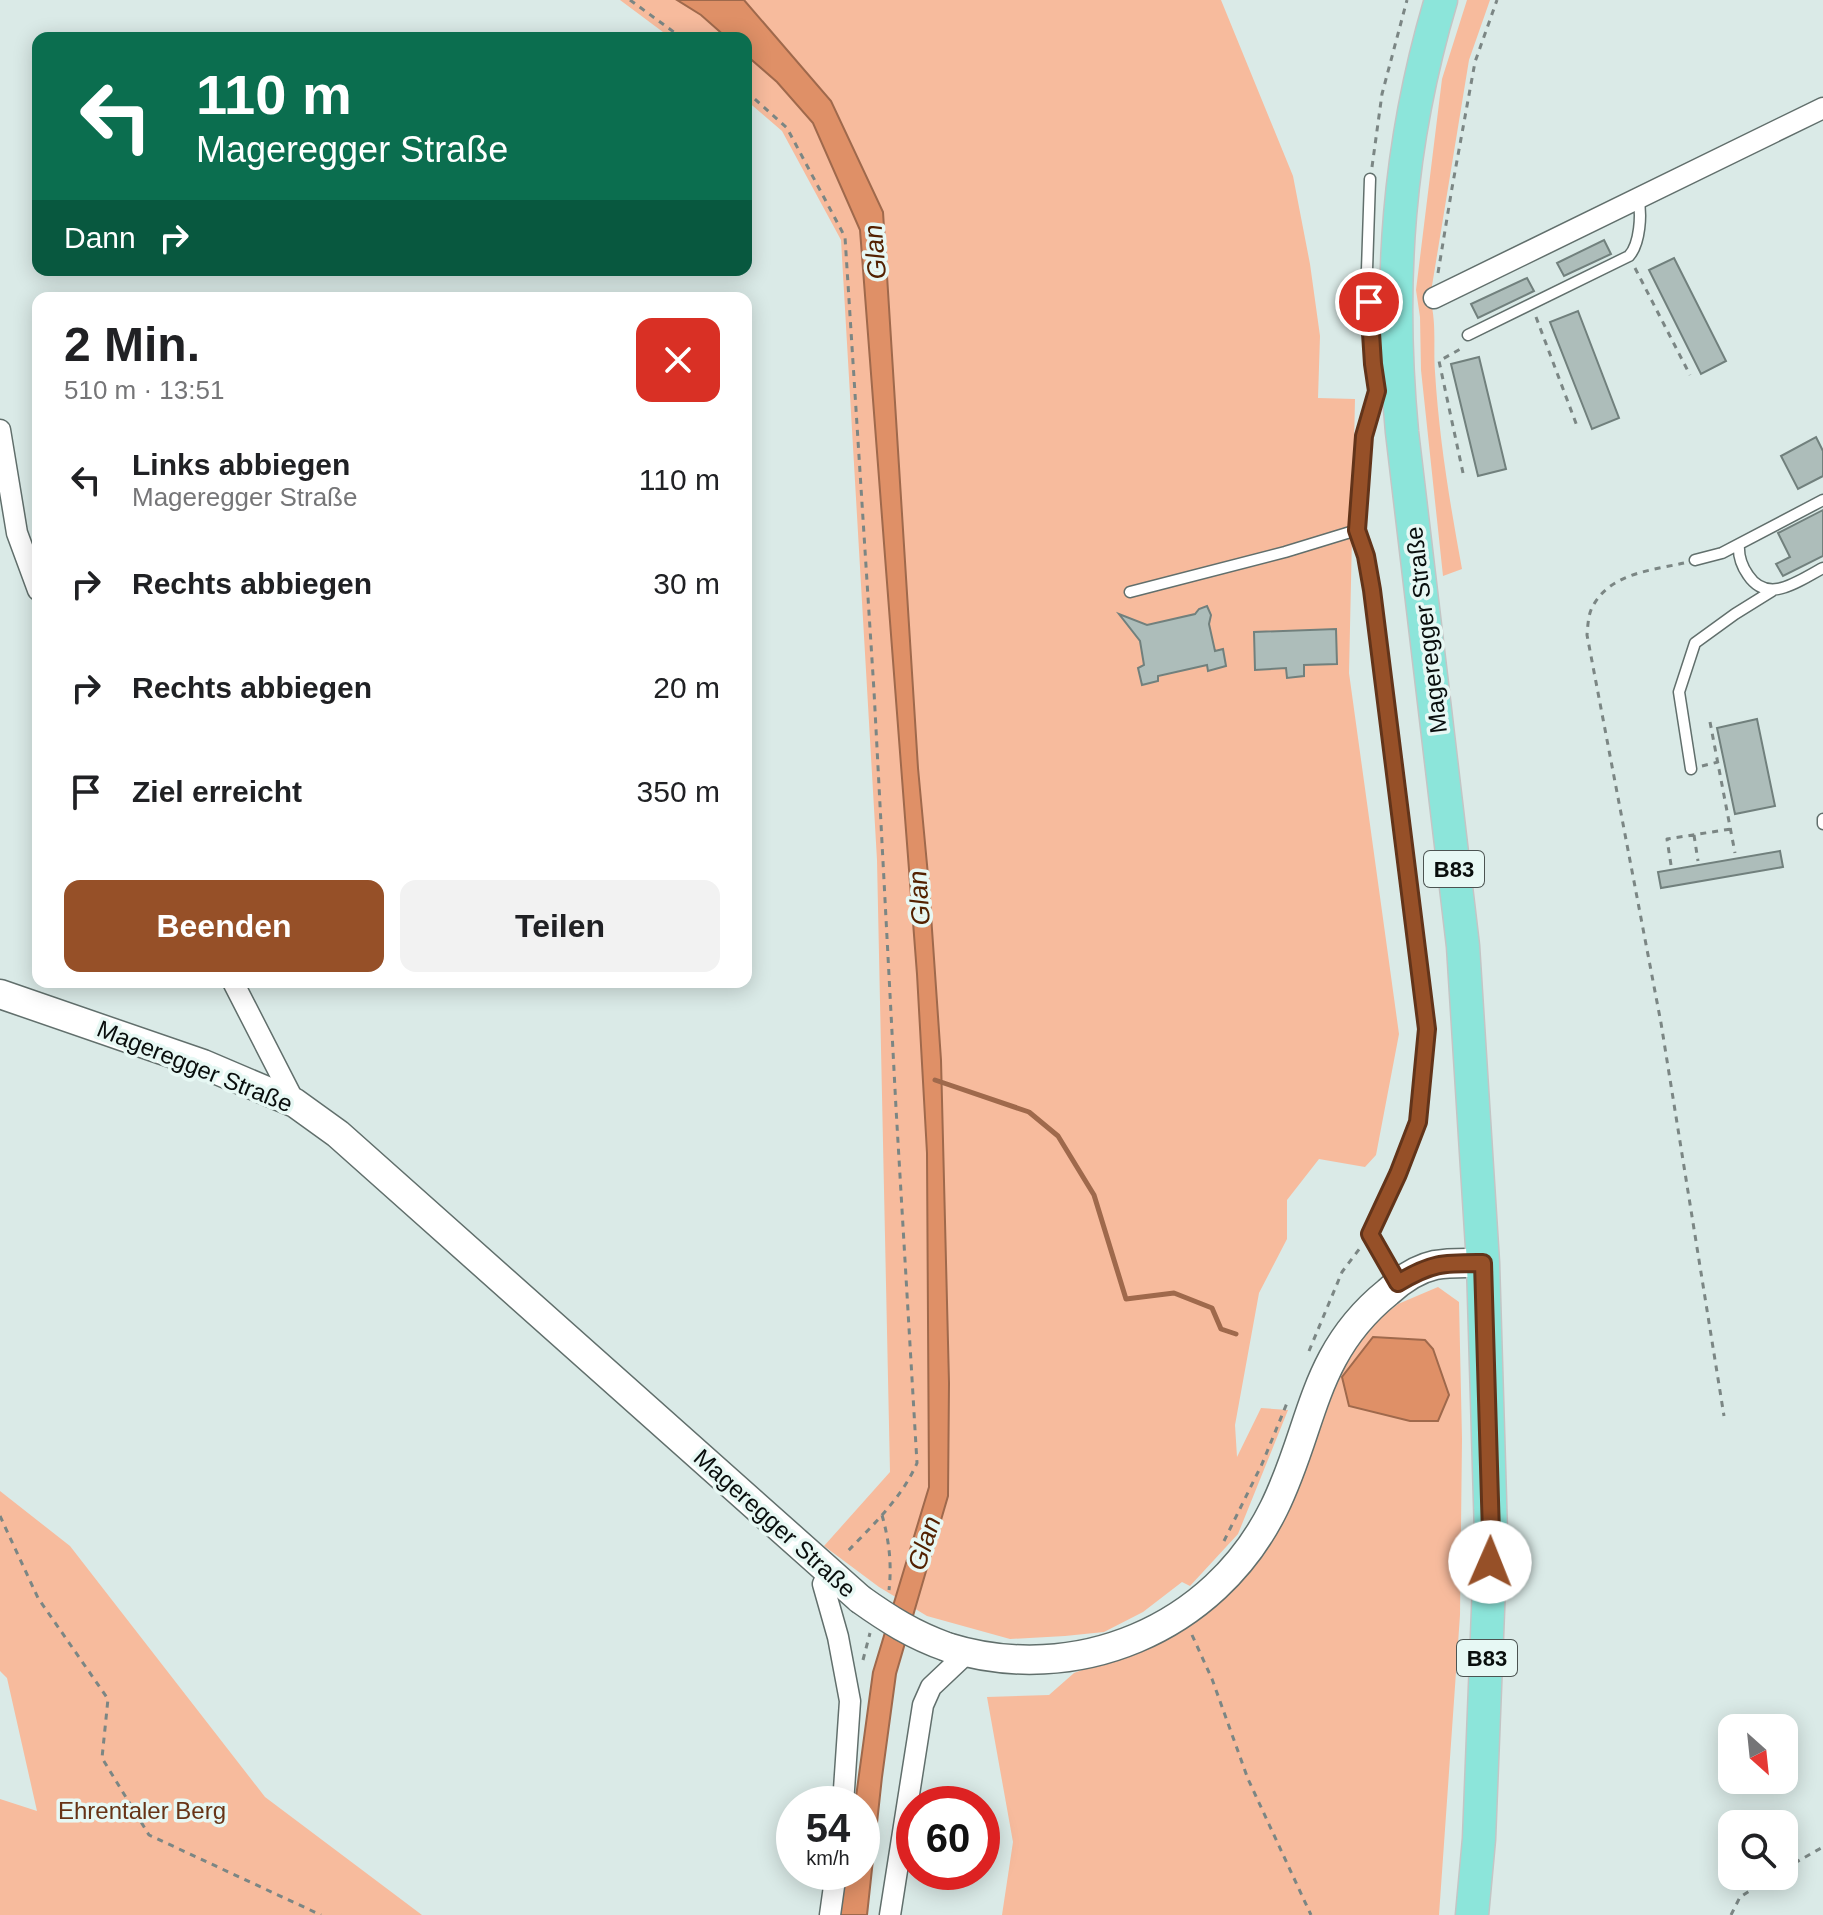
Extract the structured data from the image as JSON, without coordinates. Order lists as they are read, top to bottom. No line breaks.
{"streets":{"main road":["Mageregger Straße","B83"]},"water":["Glan"],"parks":["Ehrentaler Berg"],"north":"bottom right","page":{"turn":["110 m","Mageregger Straße"],"then":"Dann","heading":["2 Min.","510 m · 13:51"],"list":[{"name":"Links abbiegen","note":"Mageregger Straße","value":"110 m"},{"name":"Rechts abbiegen","value":"30 m"},{"name":"Rechts abbiegen","value":"20 m"},{"name":"Ziel erreicht","value":"350 m"}],"buttons":["Beenden","Teilen"],"speed":"54 km/h","limit":"60"}}
